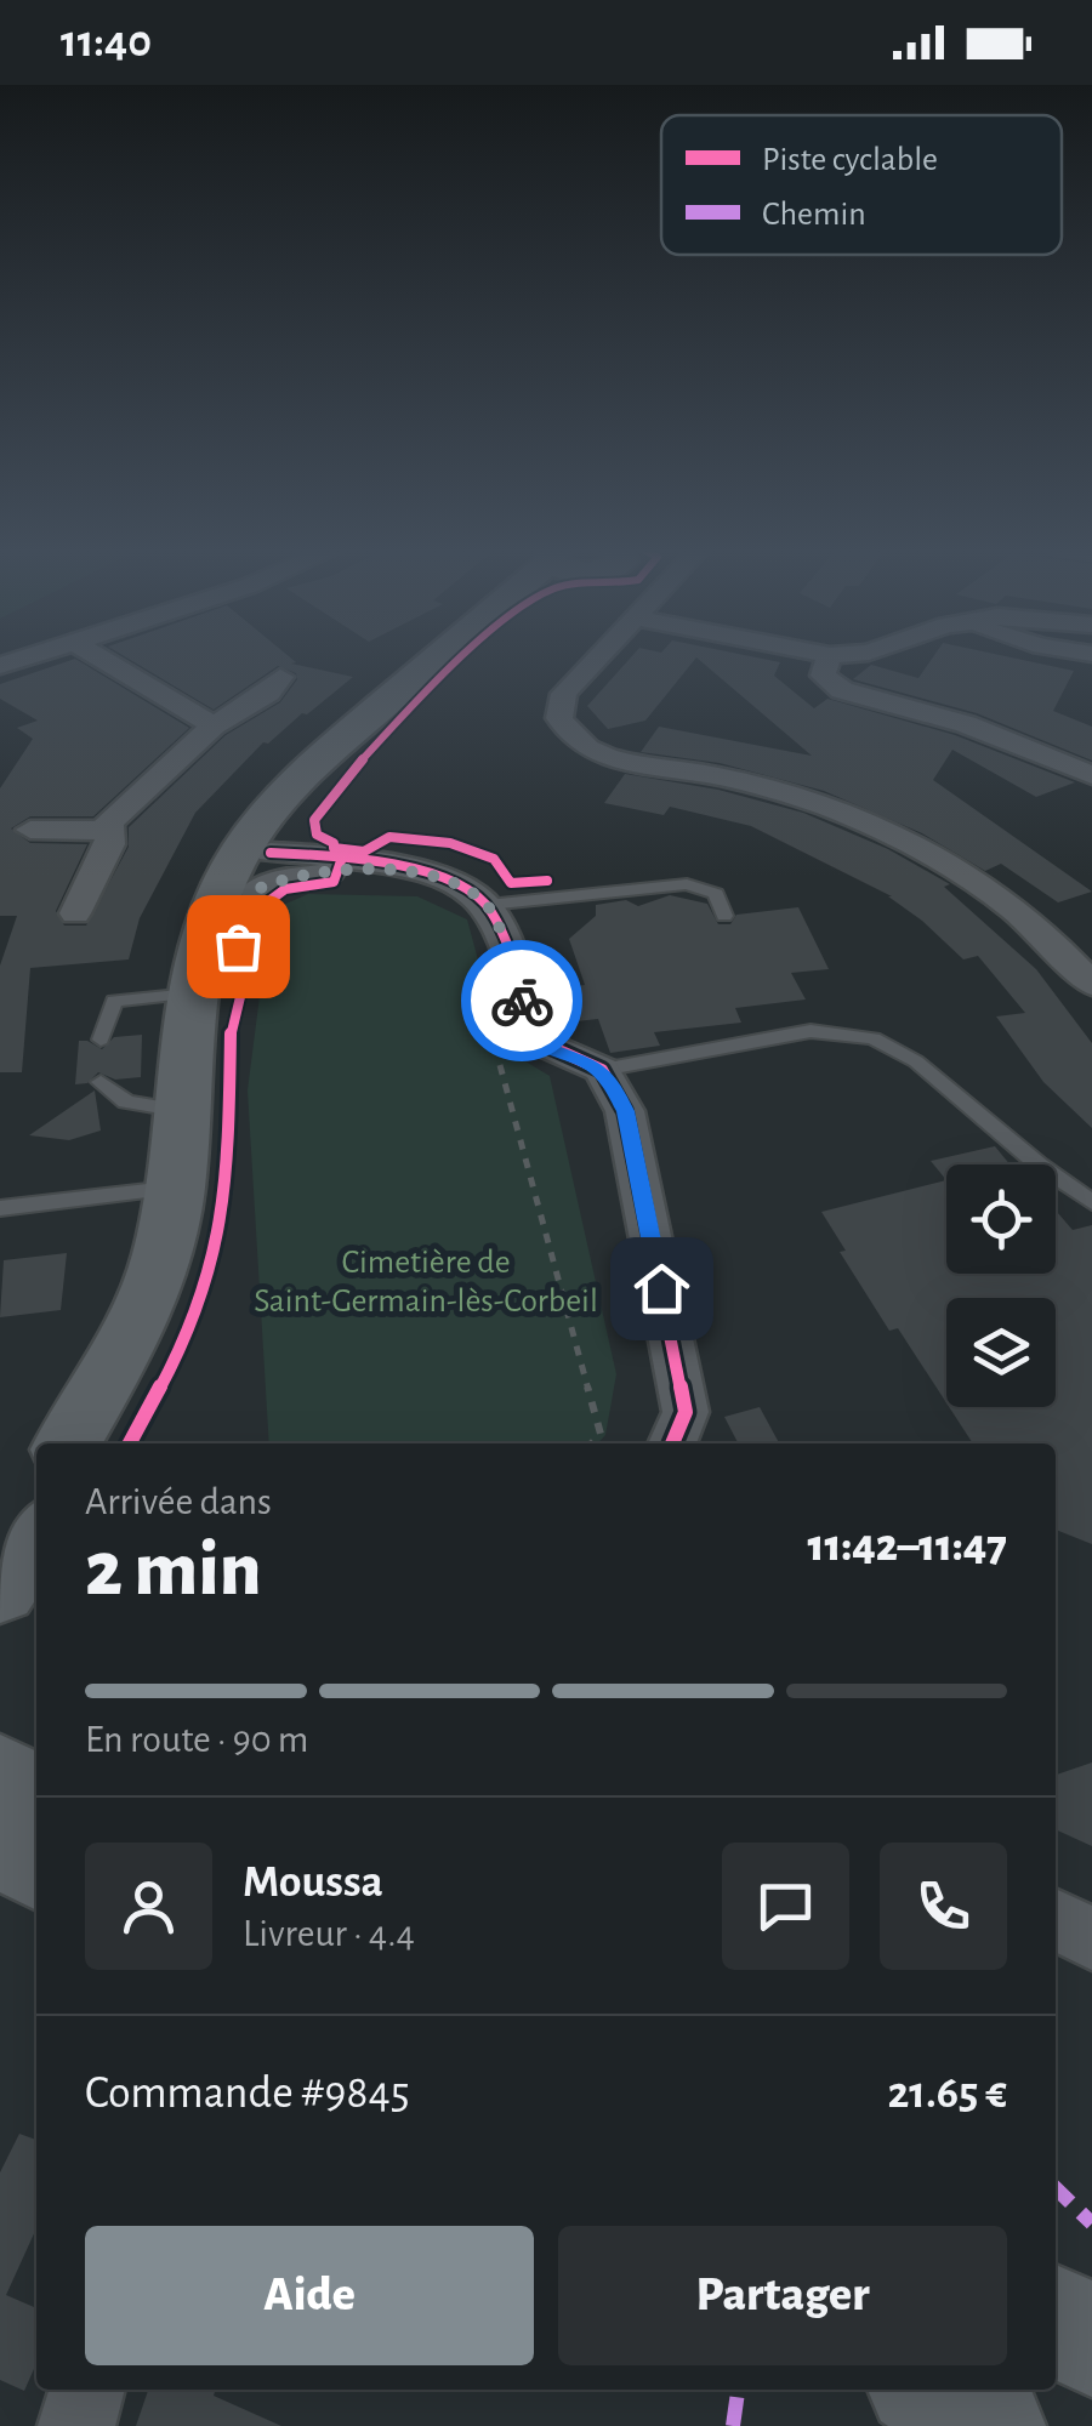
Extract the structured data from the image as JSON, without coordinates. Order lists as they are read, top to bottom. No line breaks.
{"parks":["Cimetière de Saint-Germain-lès-Corbeil"],"legend":["Piste cyclable","Chemin"],"page":{"status":"11:40","heading":["2 min","Arrivée dans","11:42–11:47"],"panel":["Moussa","Livreur · 4.4","Commande #9845","21.65 €"],"bar":"En route · 90 m","buttons":["Aide","Partager"]}}
